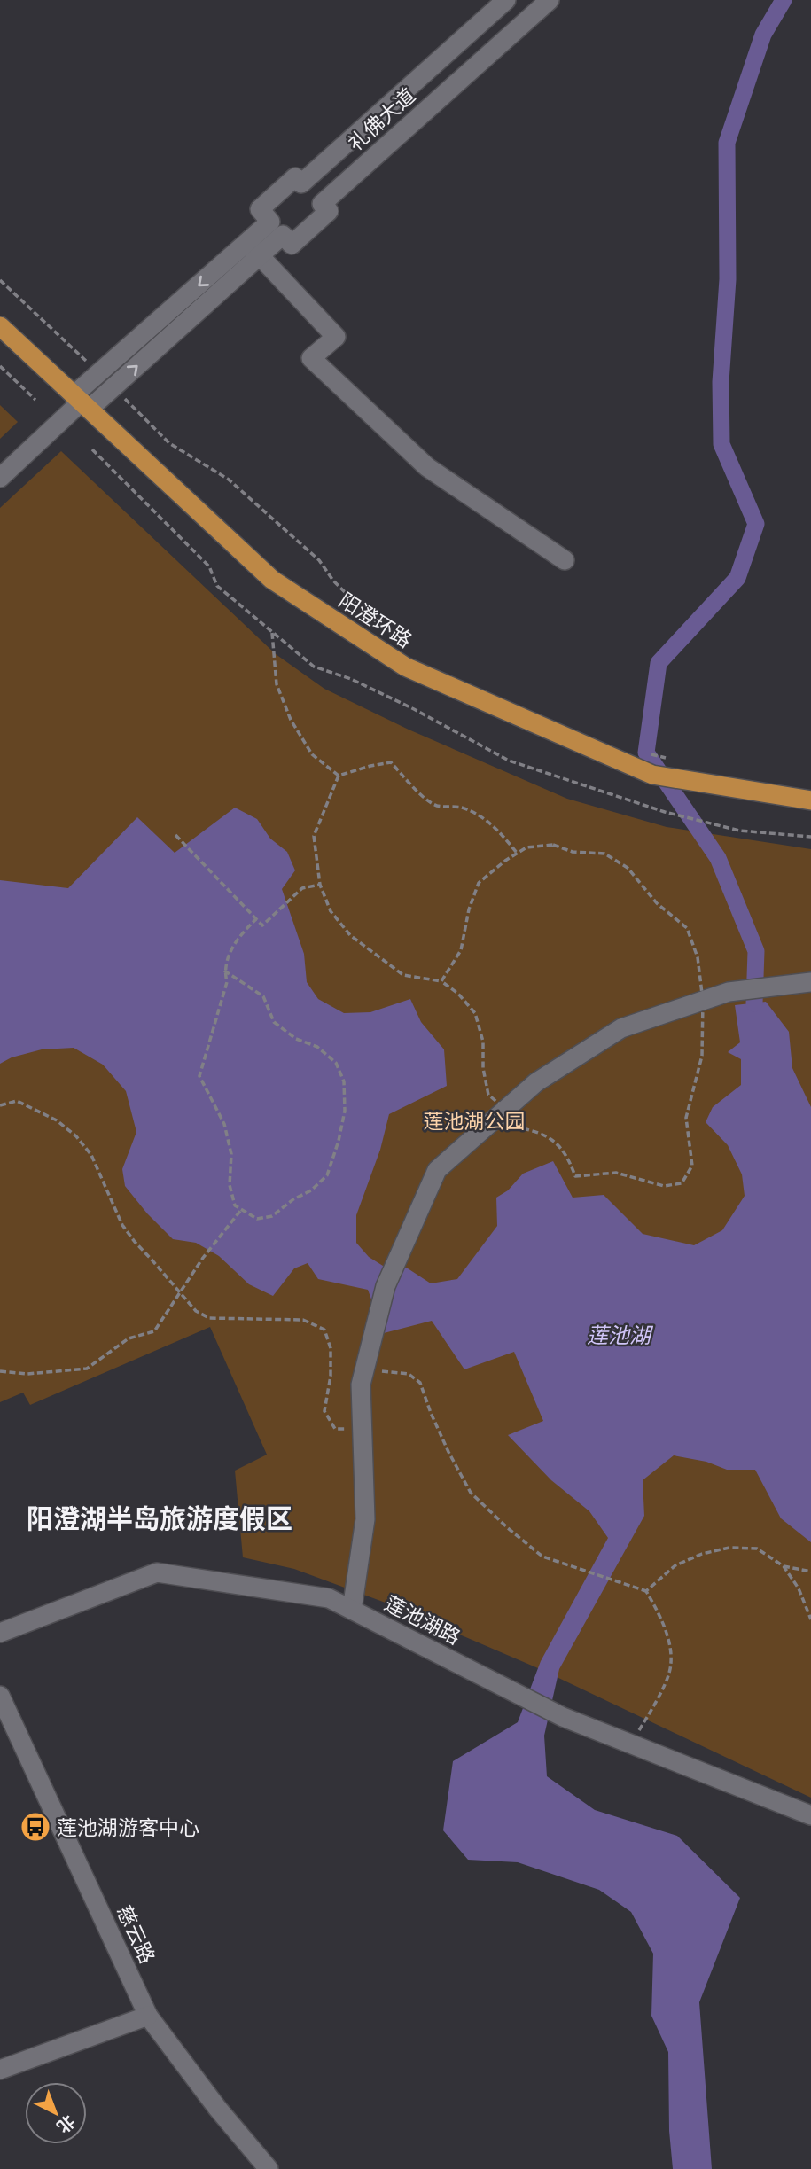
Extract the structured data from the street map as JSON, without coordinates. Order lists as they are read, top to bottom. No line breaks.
{"streets":{"main road":["阳澄环路"],"street":["礼佛大道","莲池湖路","慈云路"]},"districts":["阳澄湖半岛旅游度假区"],"water":["莲池湖"],"parks":["莲池湖公园"],"places":{"bus stop":["莲池湖游客中心"]},"north":"bottom right"}
